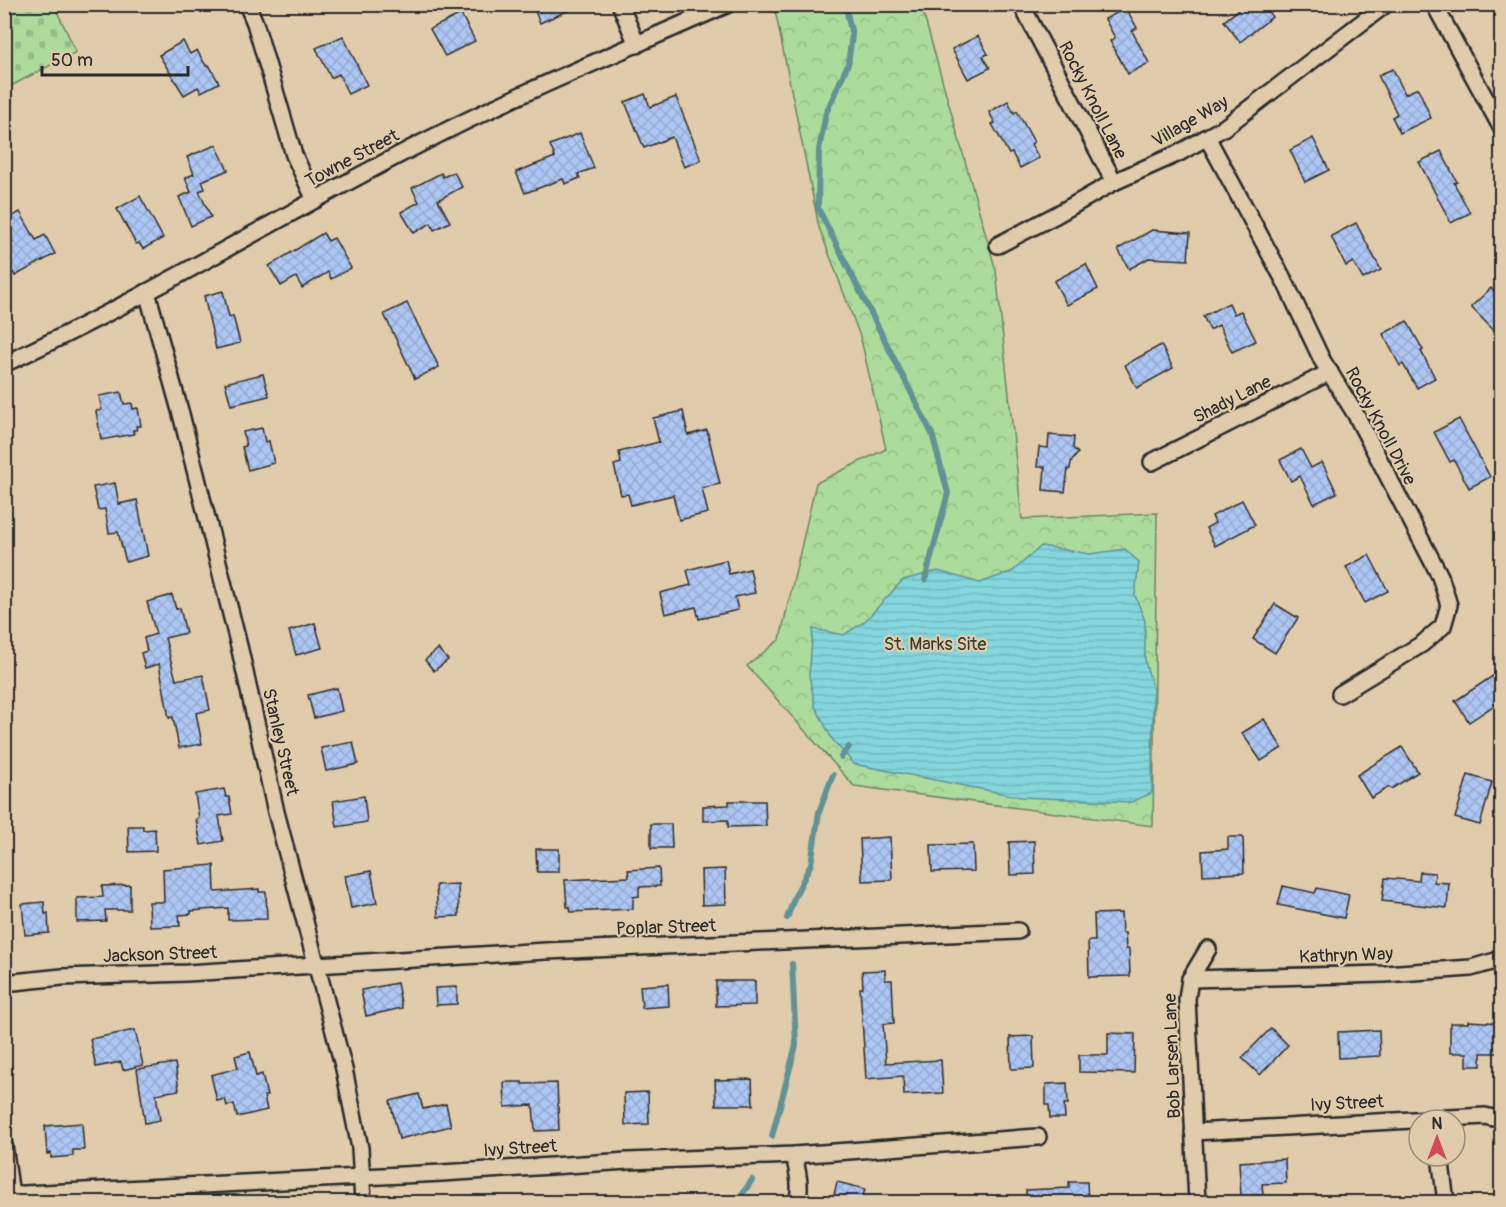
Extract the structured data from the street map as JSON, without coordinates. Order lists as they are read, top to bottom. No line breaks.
{"streets":{"street":["Rocky Knoll Lane","Village Way","Towne Street","Shady Lane","Rocky Knoll Drive","Stanley Street","Poplar Street","Jackson Street","Kathryn Way","Bob Larsen Lane","Ivy Street"]},"crossings":[["Rocky Knoll Lane","Village Way"],["Village Way","Rocky Knoll Drive"],["Towne Street","Stanley Street"],["Shady Lane","Rocky Knoll Drive"],["Stanley Street","Poplar Street"],["Stanley Street","Jackson Street"],["Stanley Street","Ivy Street"],["Poplar Street","Jackson Street"],["Kathryn Way","Bob Larsen Lane"],["Bob Larsen Lane","Ivy Street"]],"parks":["St. Marks Site"],"scale_bar":"50 m","north":"top"}
